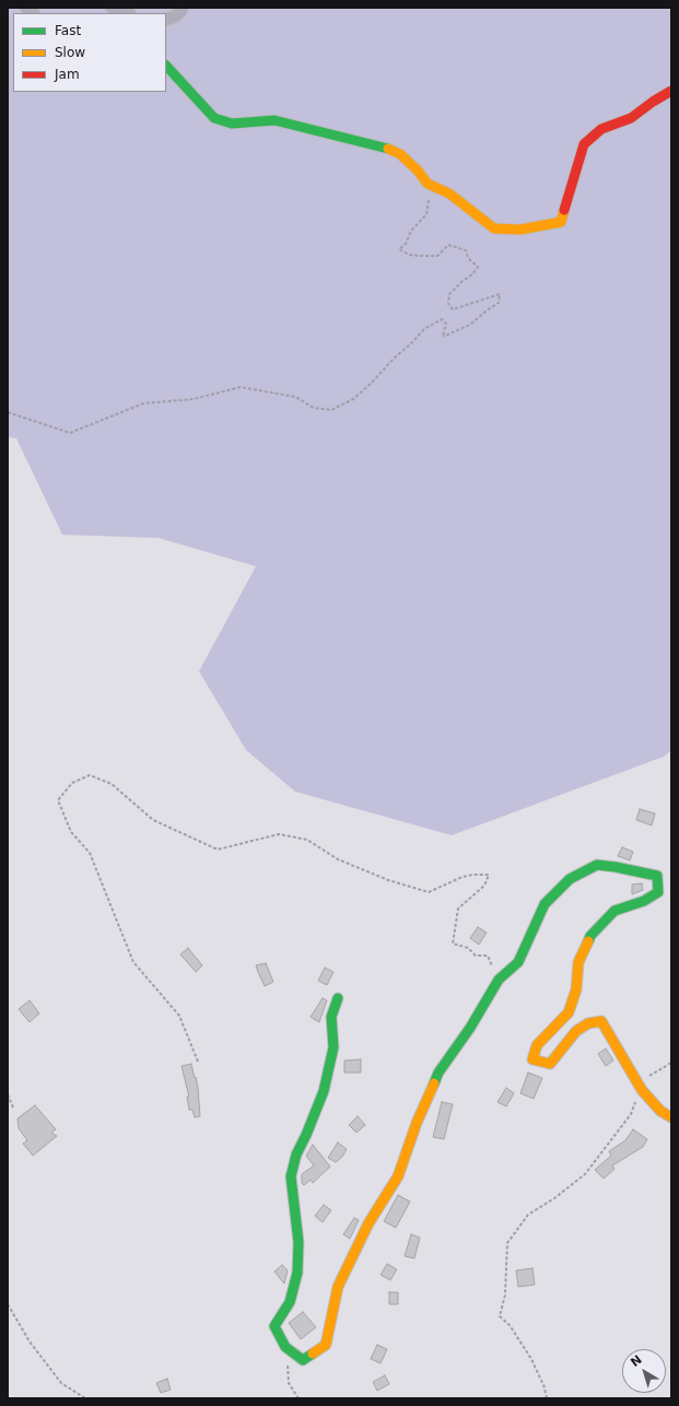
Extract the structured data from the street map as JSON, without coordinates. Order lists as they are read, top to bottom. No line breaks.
{"legend":["Fast","Slow","Jam"],"north":"top left"}
